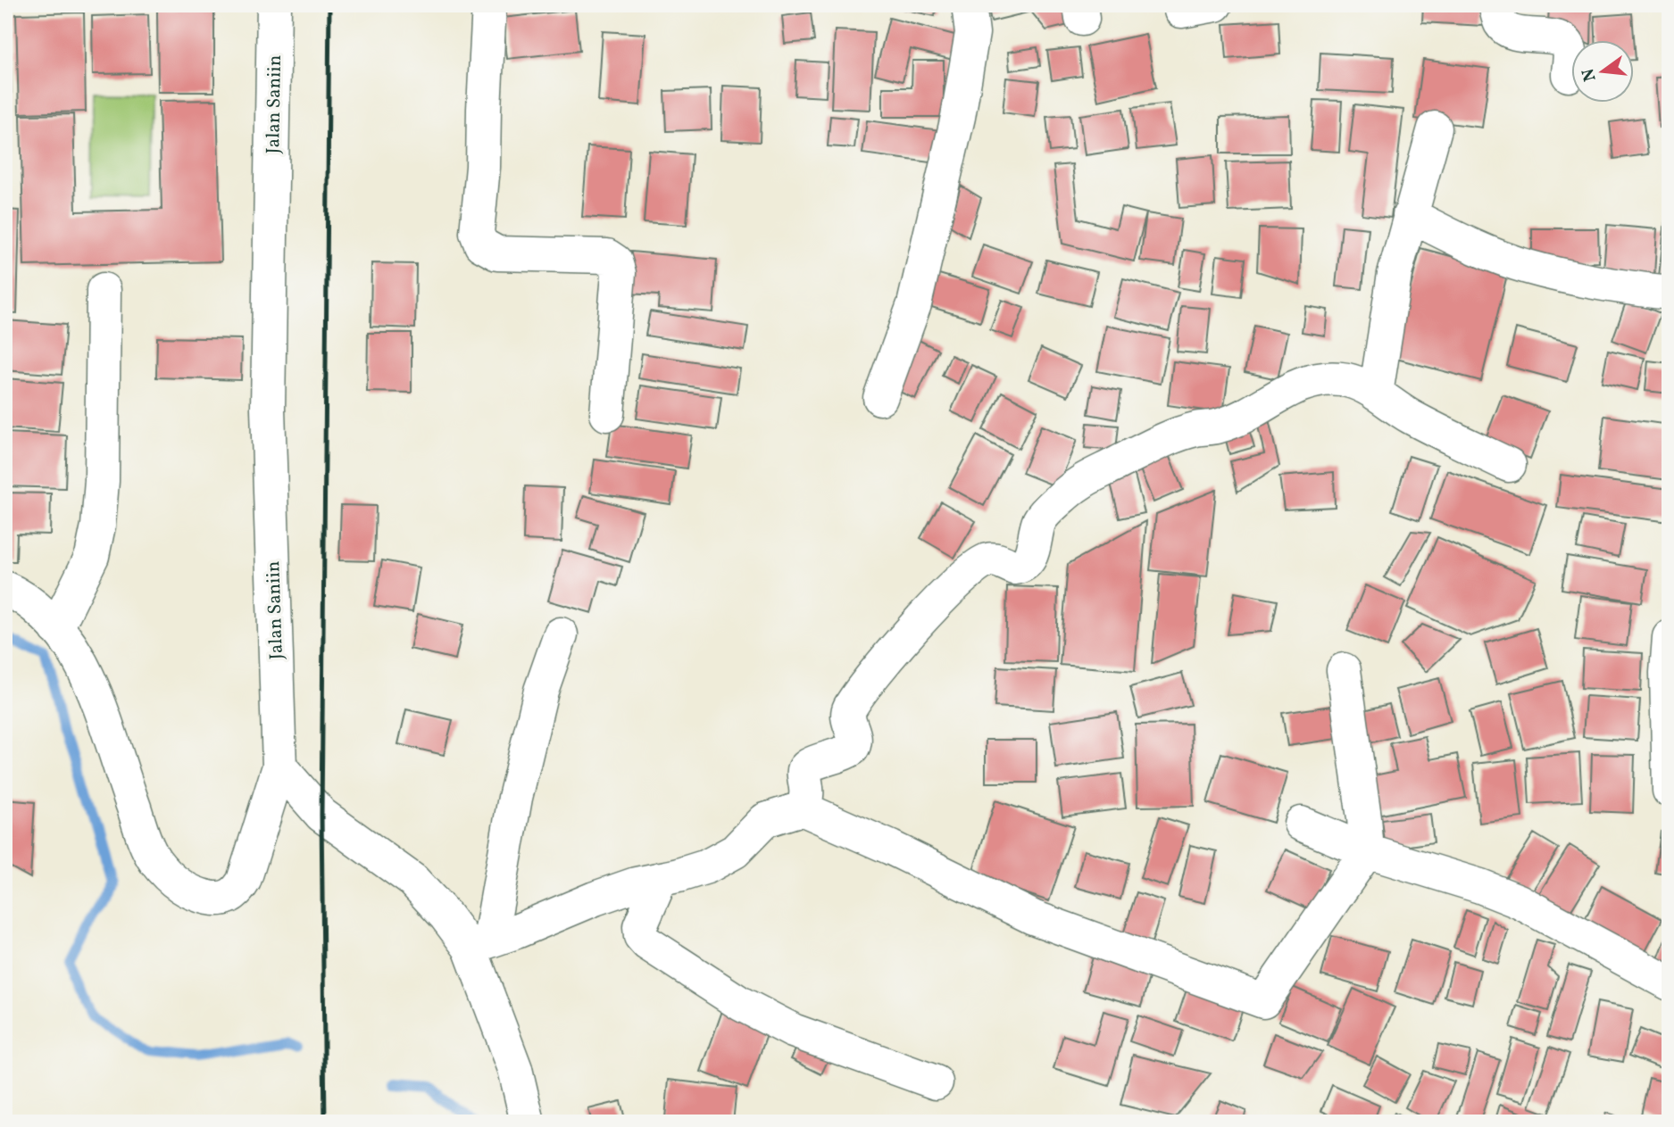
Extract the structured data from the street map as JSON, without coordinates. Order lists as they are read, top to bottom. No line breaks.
{"streets":{"street":["Jalan Saniin"]},"north":"left"}
